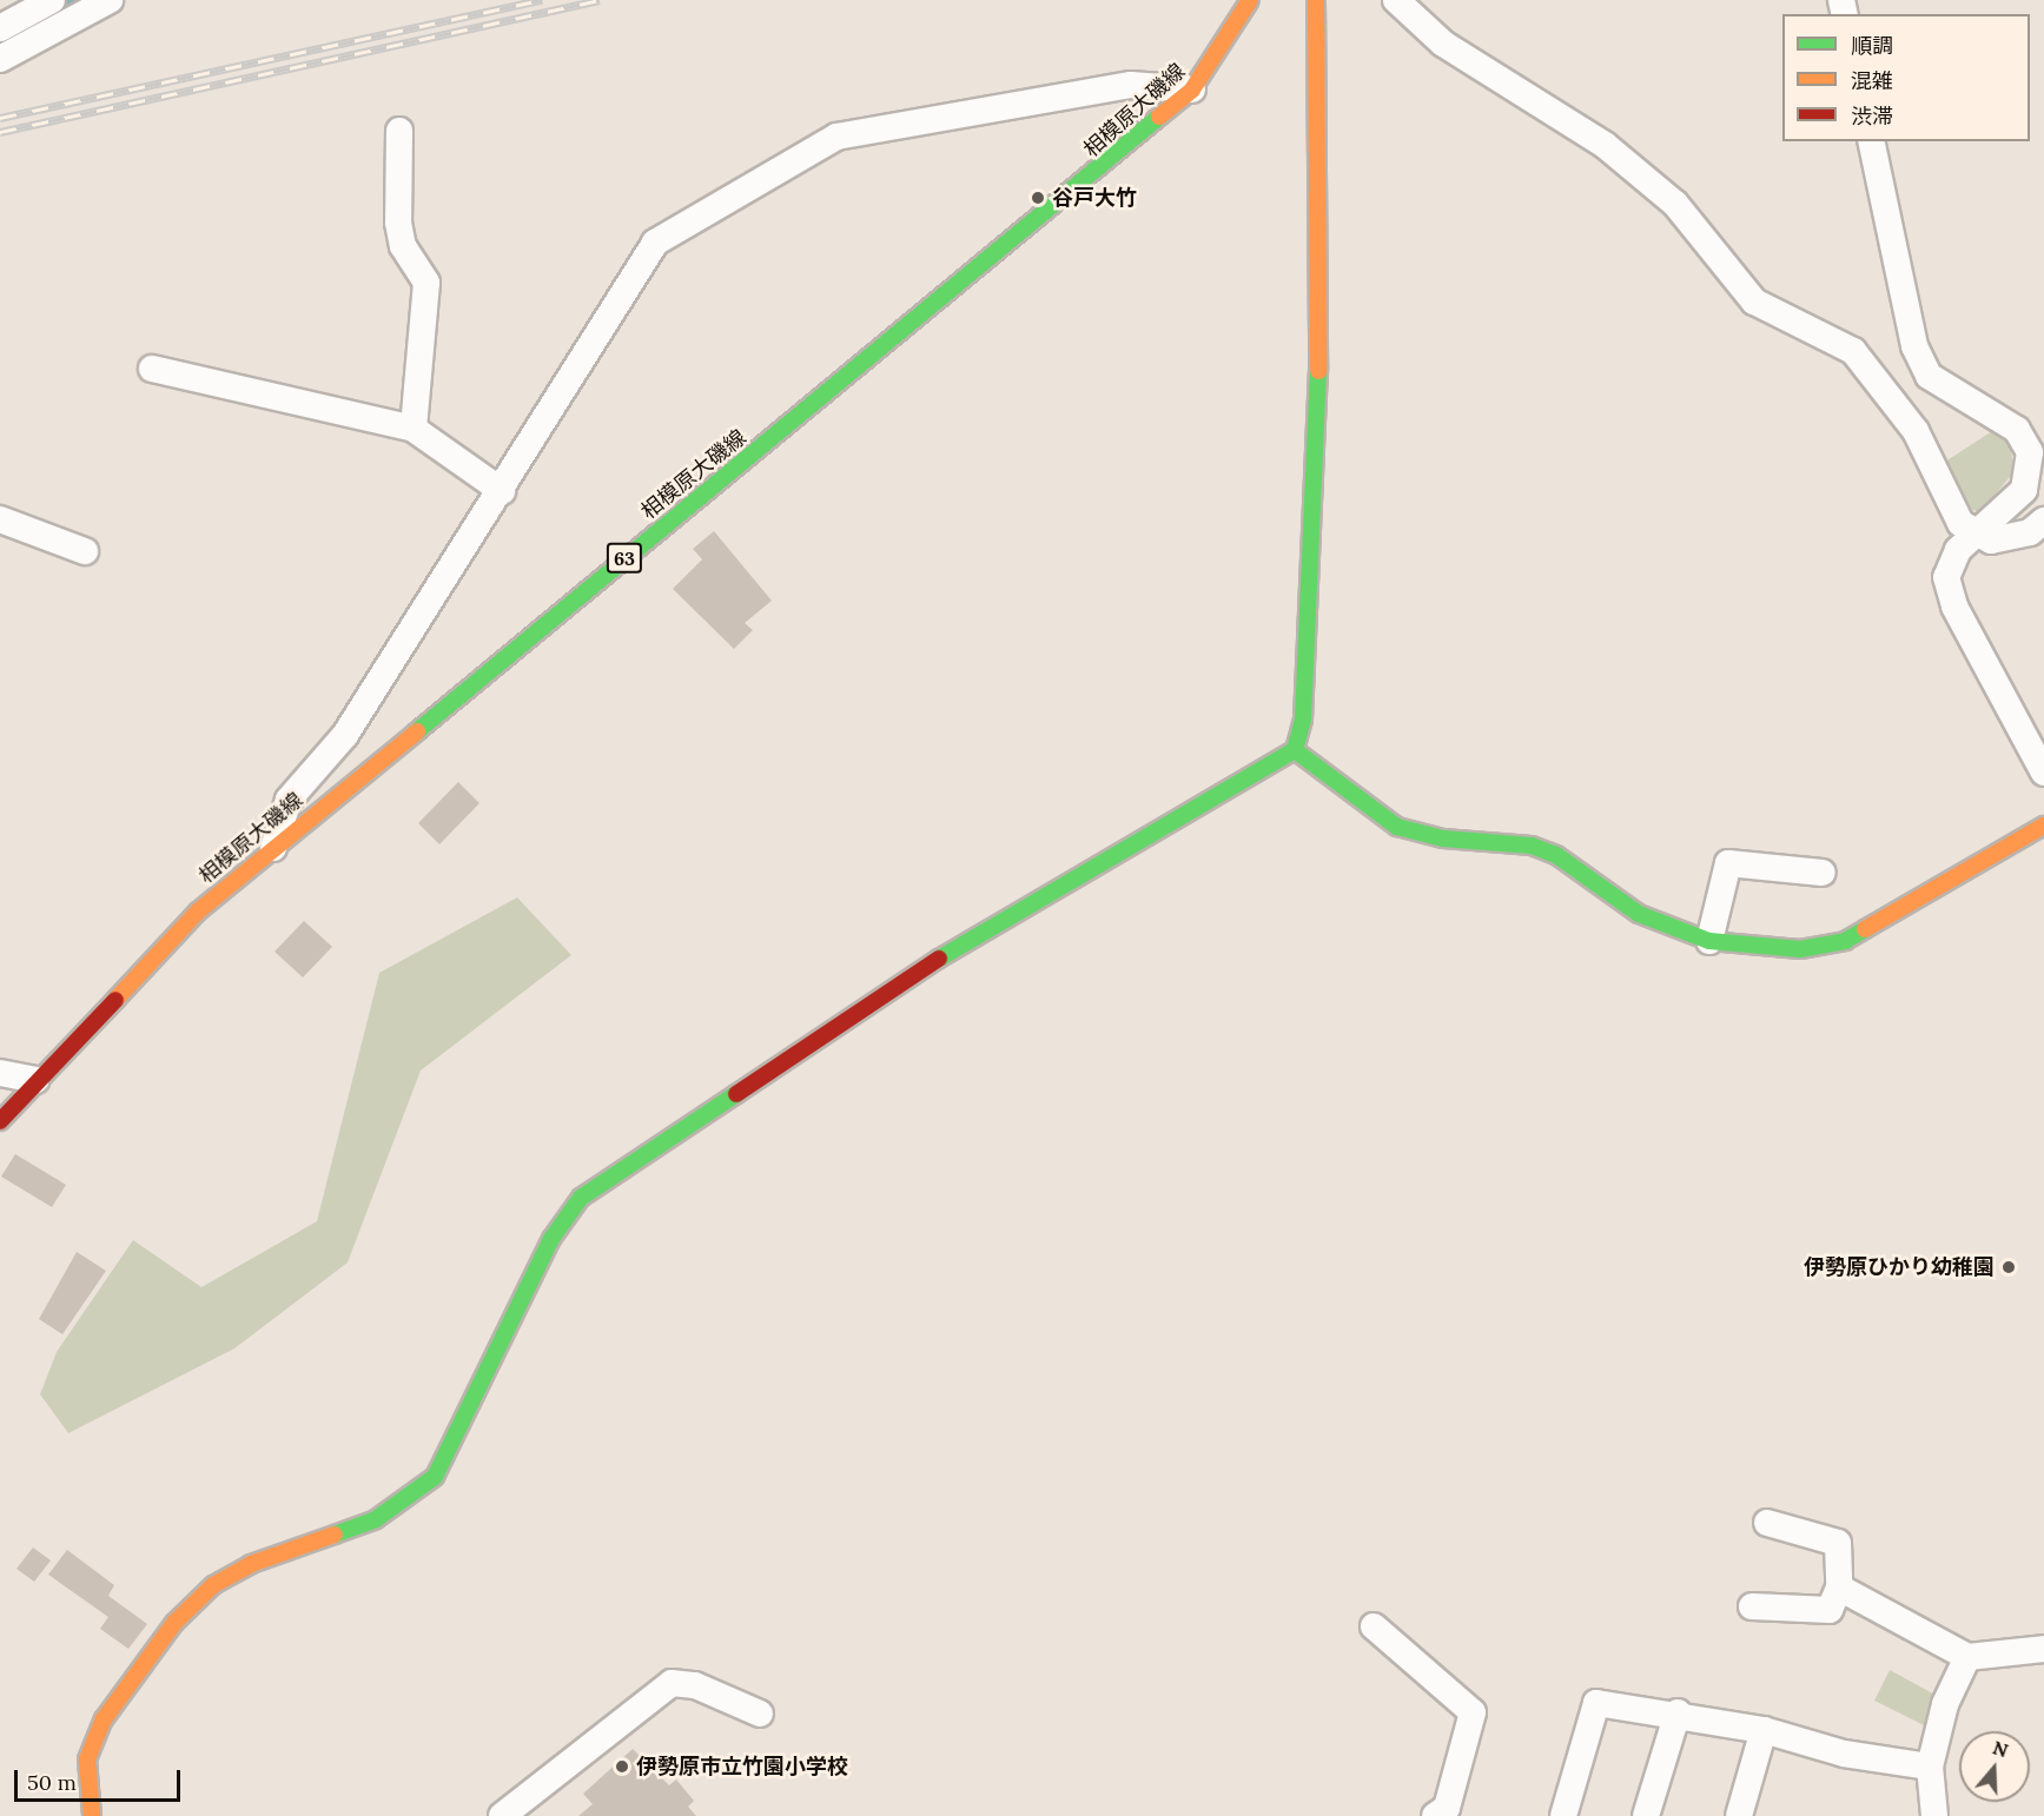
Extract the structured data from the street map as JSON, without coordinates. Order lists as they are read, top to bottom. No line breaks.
{"streets":{"street":["相模原大磯線","63"]},"places":["谷戸大竹","伊勢原ひかり幼稚園","伊勢原市立竹園小学校"],"legend":["順調","混雑","渋滞"],"scale_bar":"50 m","north":"top"}
